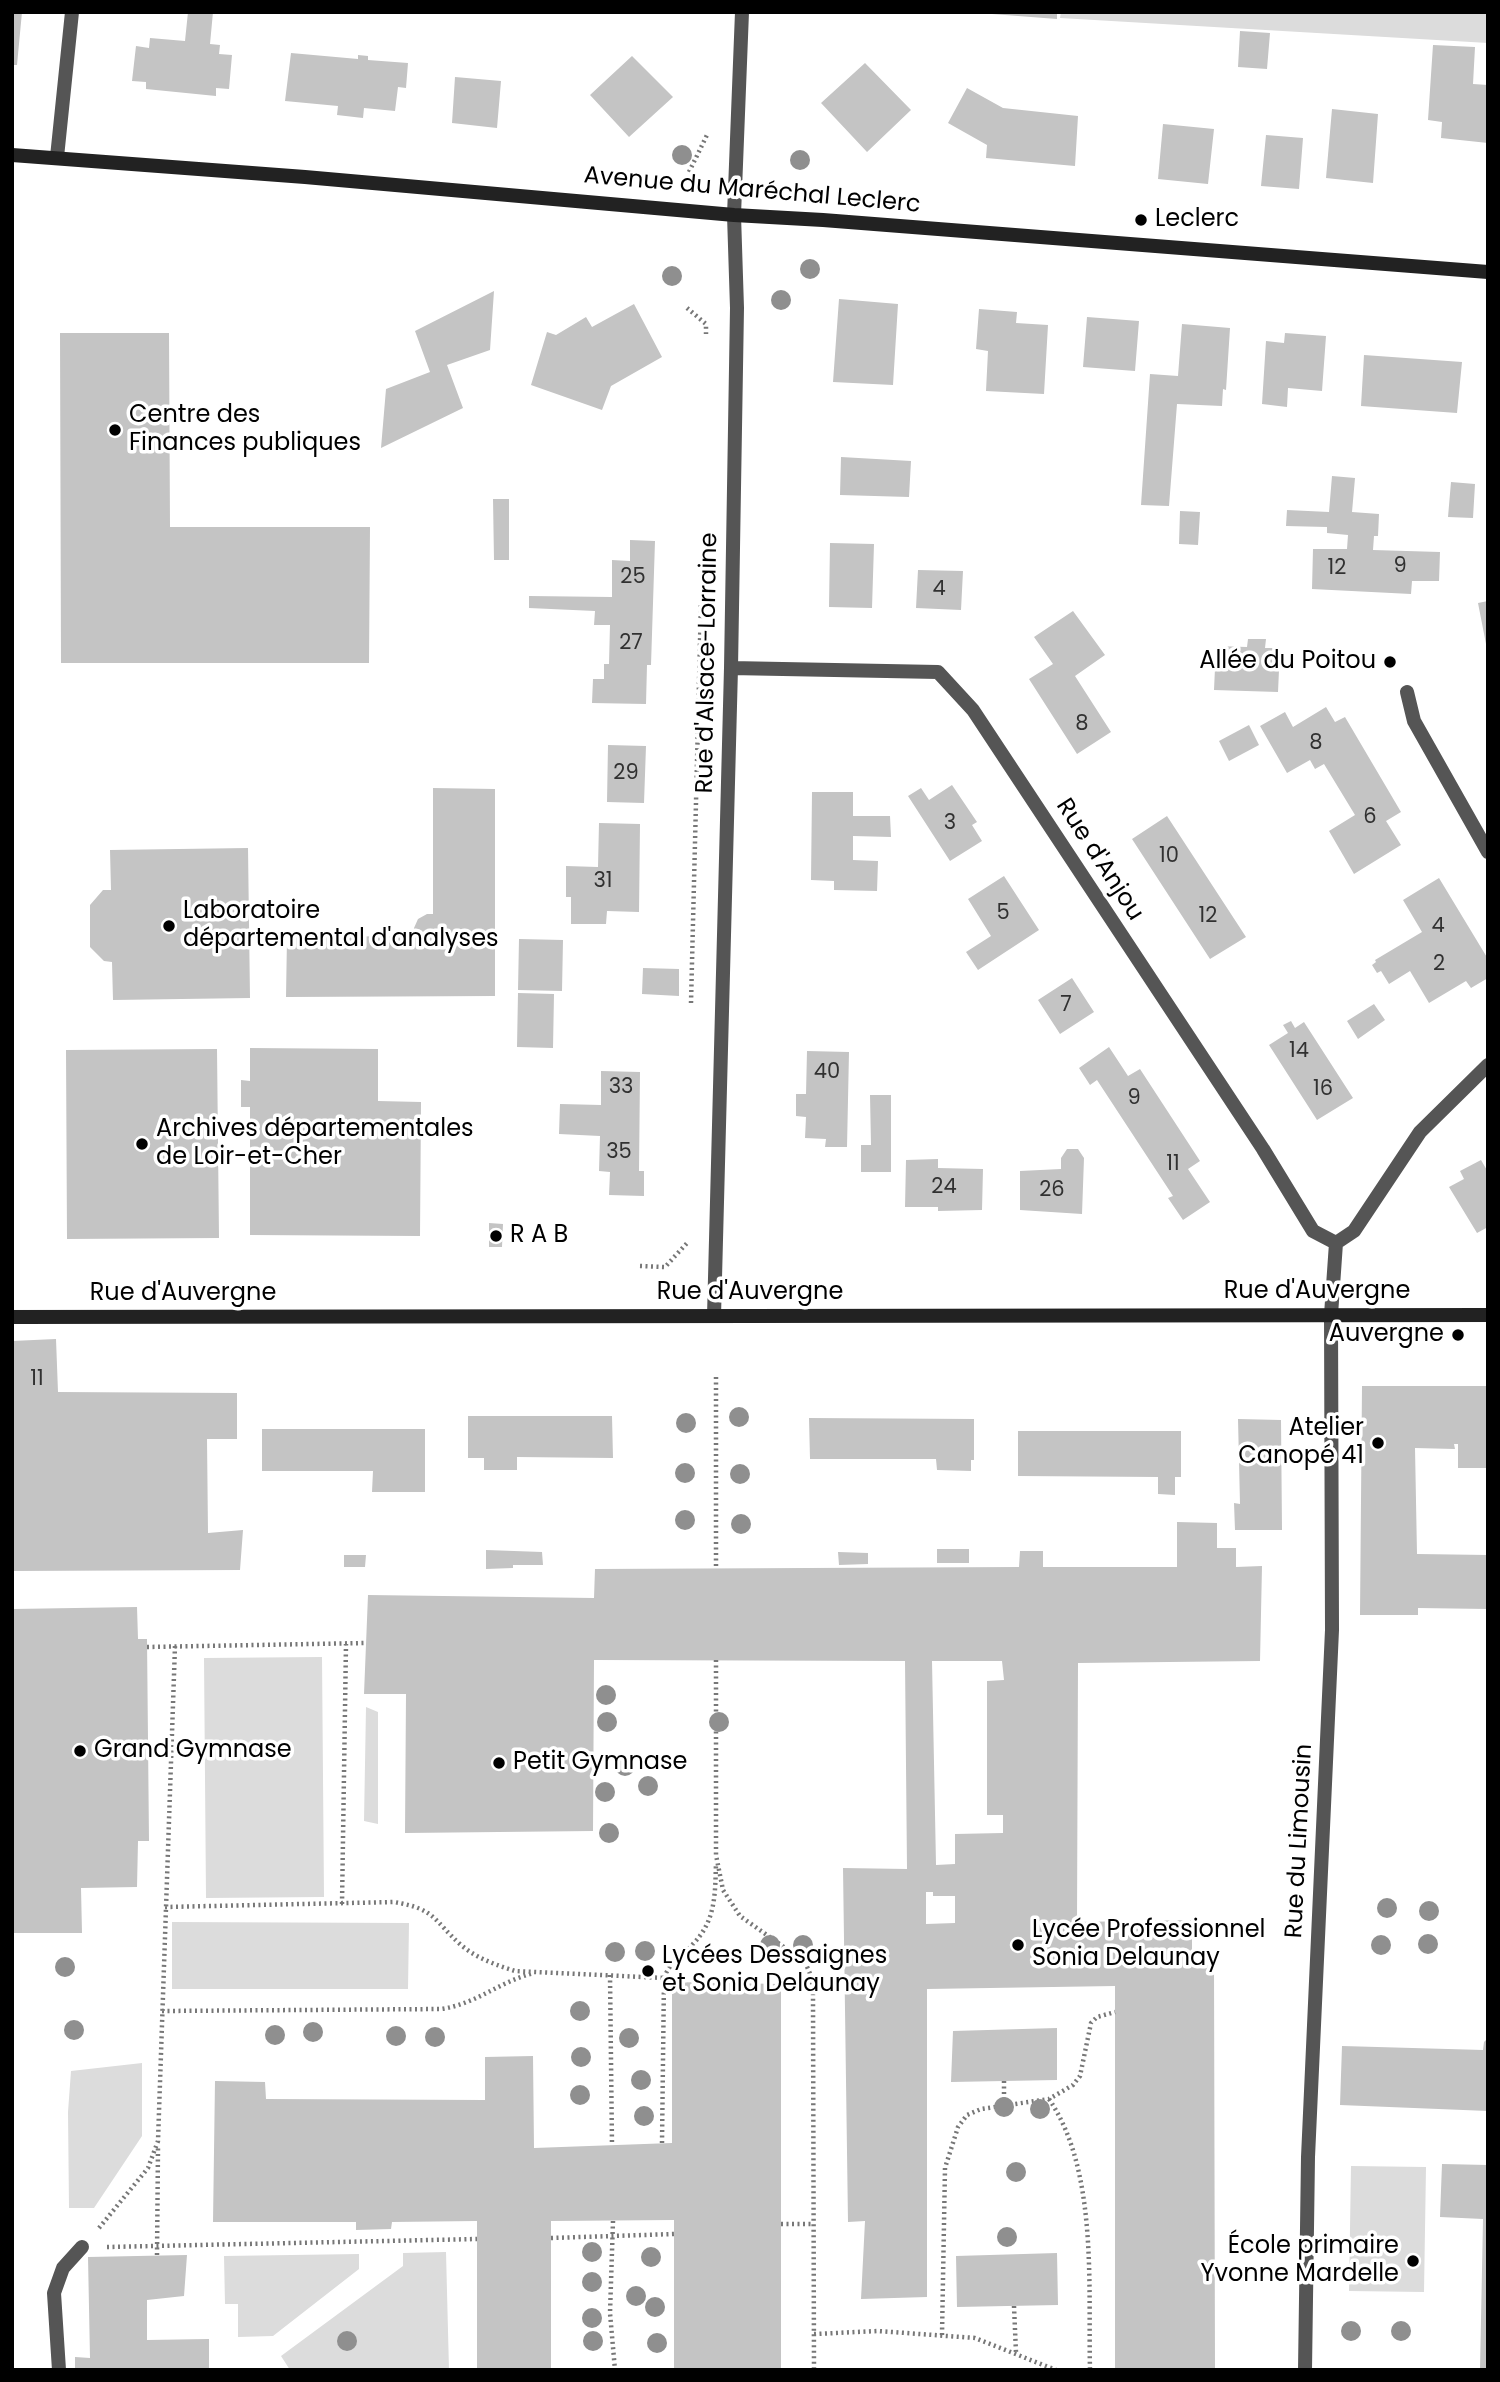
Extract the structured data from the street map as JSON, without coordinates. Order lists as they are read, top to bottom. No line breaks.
{"streets":{"main road":["Avenue du Maréchal Leclerc","Rue d'Auvergne"],"street":["Rue d'Alsace-Lorraine","Rue d'Anjou","Rue du Limousin"]},"crossings":[["Avenue du Maréchal Leclerc","Rue d'Alsace-Lorraine"],["Rue d'Alsace-Lorraine","Rue d'Anjou"],["Rue d'Alsace-Lorraine","Rue d'Auvergne"],["Rue d'Anjou","Rue du Limousin"],["Rue d'Auvergne","Rue du Limousin"]],"places":["Leclerc","Centre des Finances publiques","Allée du Poitou","Laboratoire départemental d'analyses","Archives départementales de Loir-et-Cher","R A B","Auvergne","Atelier Canopé 41","Grand Gymnase","Petit Gymnase","Lycée Professionnel Sonia Delaunay","Lycées Dessaignes et Sonia Delaunay","École primaire Yvonne Mardelle"],"house_numbers":["9","12","25","4","27","8","8","29","6","3","10","31","5","12","4","2","7","14","40","33","16","9","35","11","24","26","11"]}
